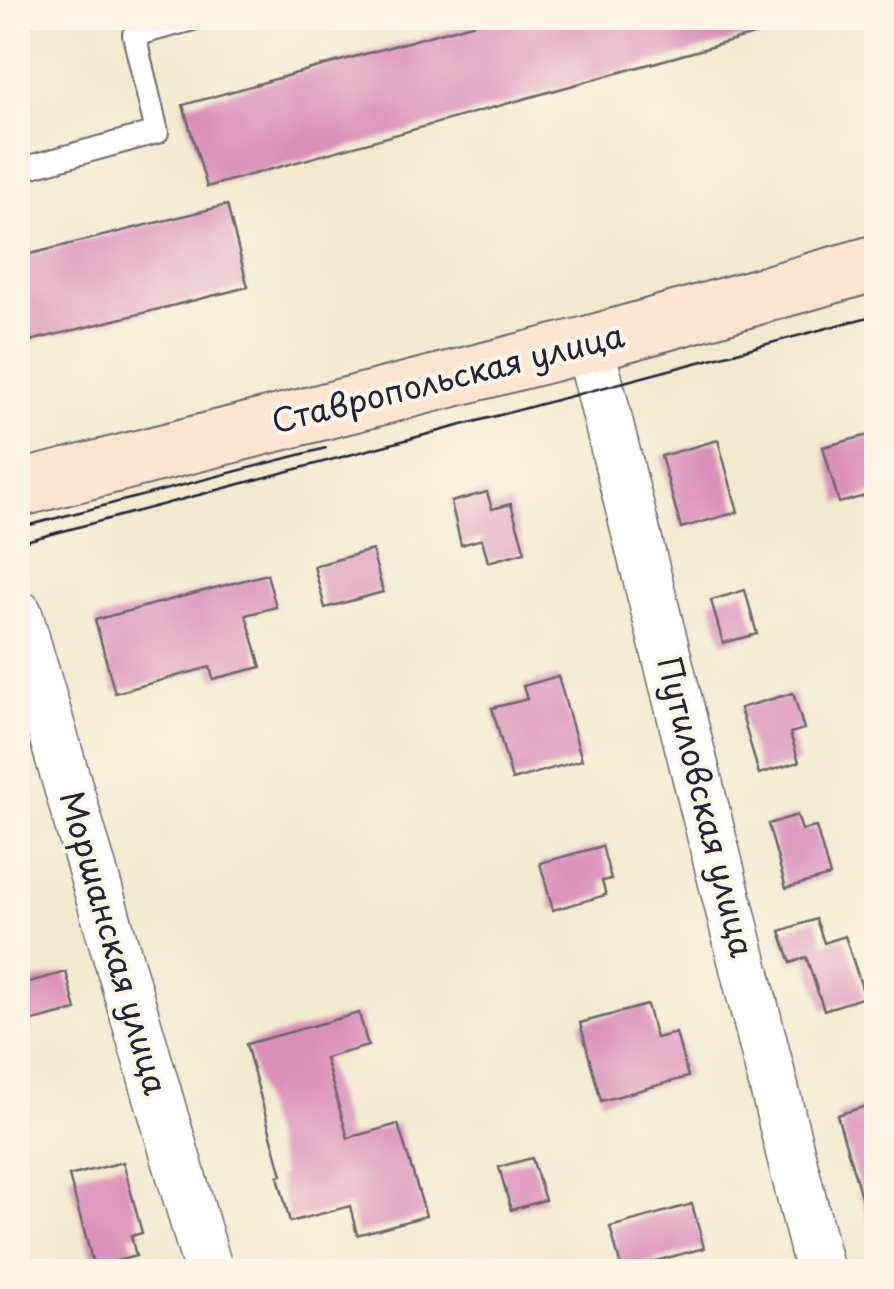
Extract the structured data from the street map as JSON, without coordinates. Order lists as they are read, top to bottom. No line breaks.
{"streets":{"street":["Ставропольская улица","Путиловская улица","Моршанская улица"]},"crossings":[["Ставропольская улица","Путиловская улица"]]}
